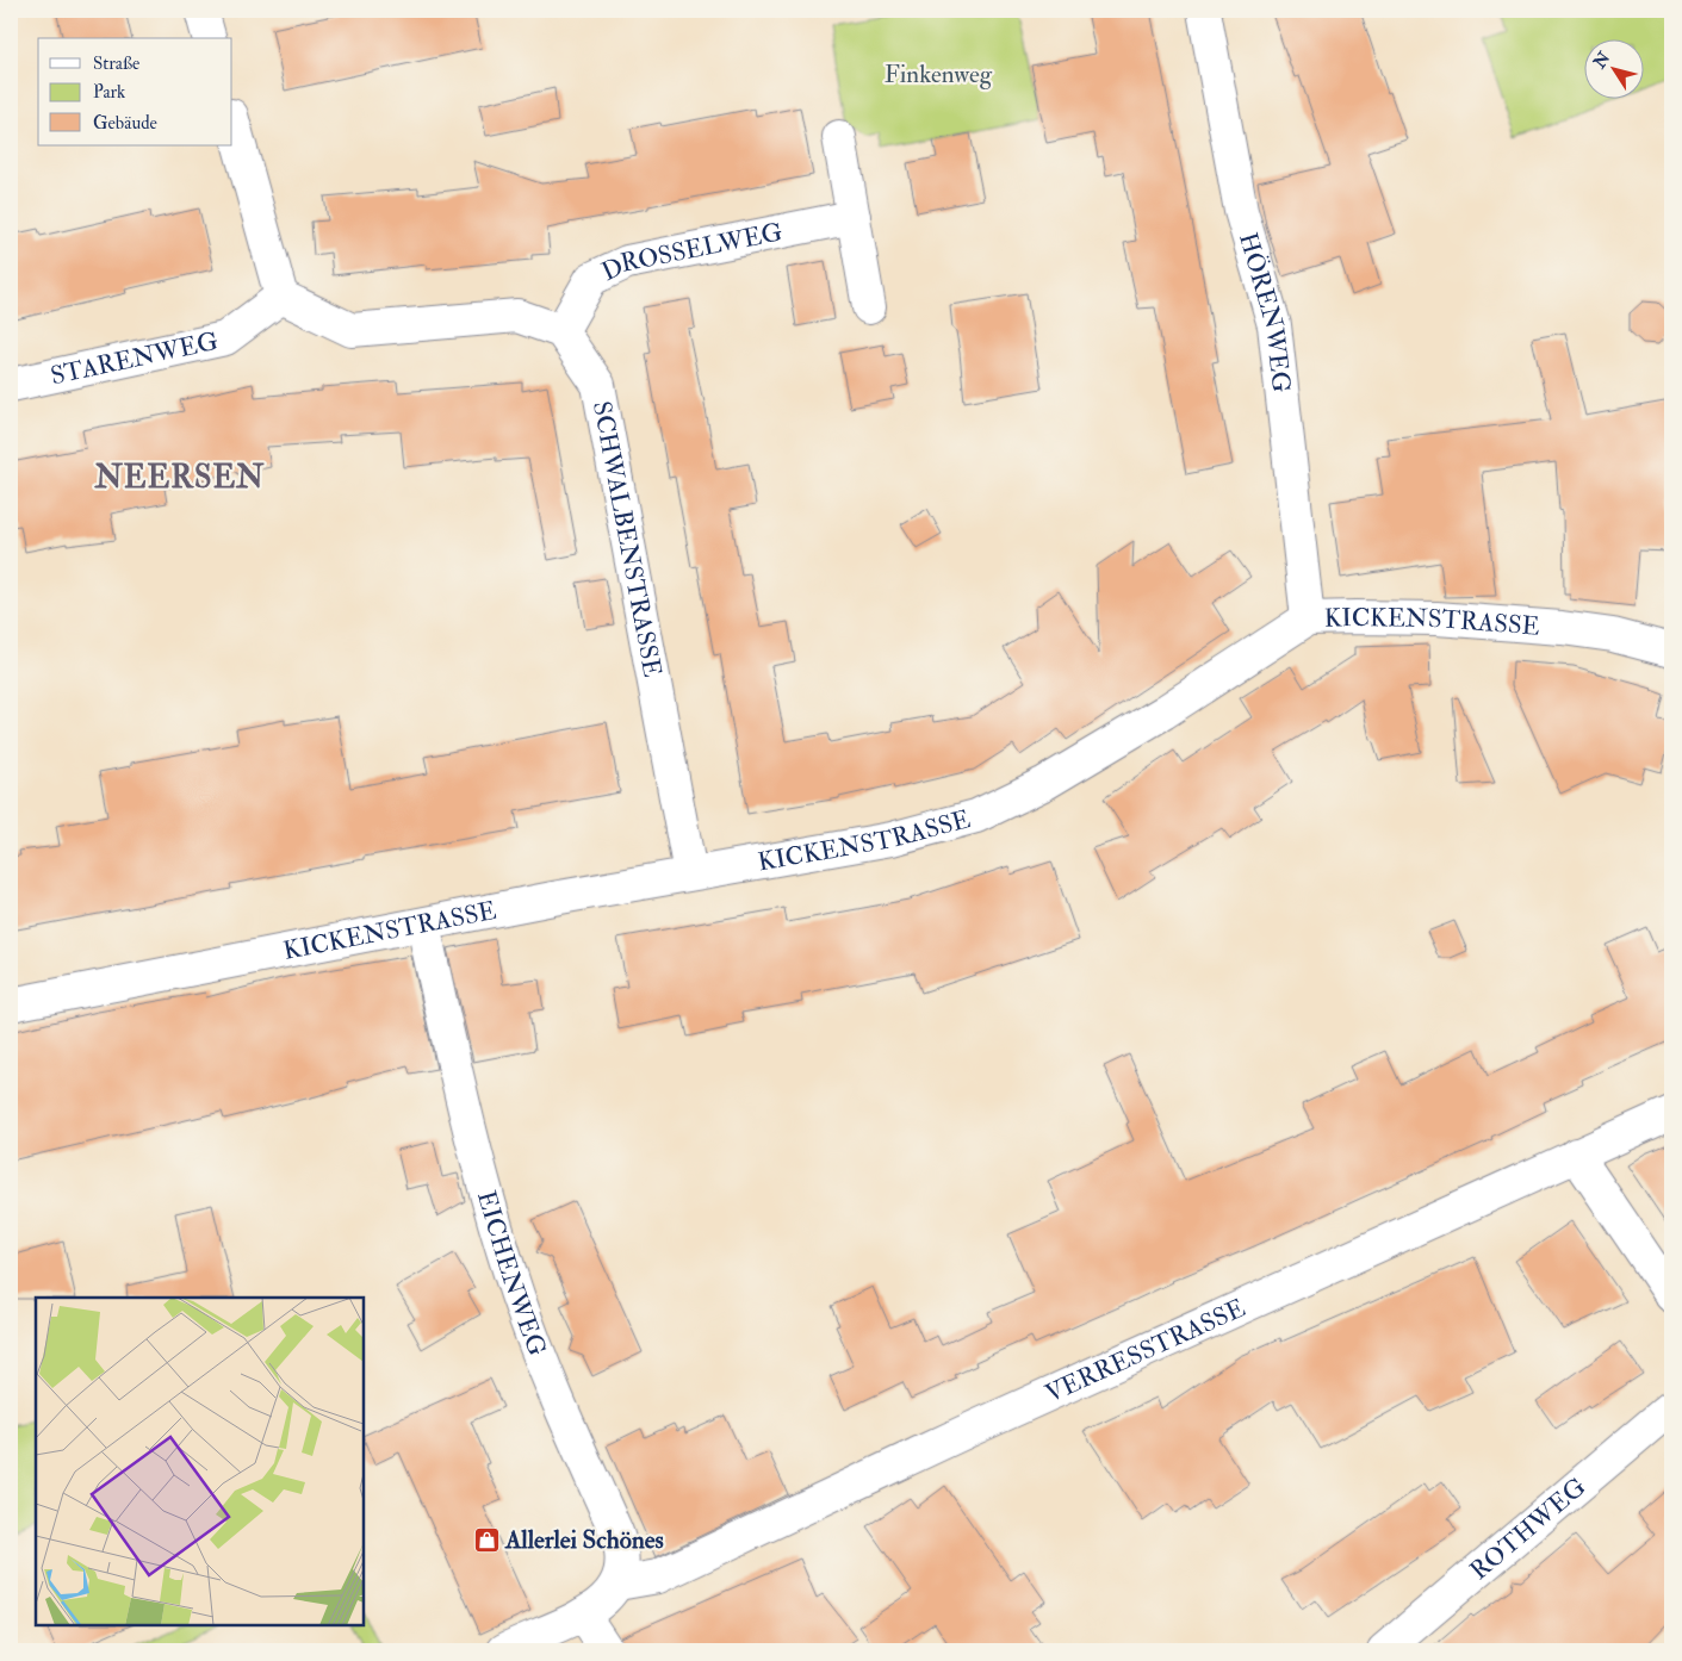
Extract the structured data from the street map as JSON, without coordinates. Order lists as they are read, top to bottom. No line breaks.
{"streets":{"street":["DROSSELWEG","HÖRENWEG","STARENWEG","SCHWALBENSTRASSE","KICKENSTRASSE","EICHENWEG","VERRESSTRASSE","ROTHWEG"]},"crossings":[["DROSSELWEG","SCHWALBENSTRASSE"],["HÖRENWEG","KICKENSTRASSE"],["SCHWALBENSTRASSE","KICKENSTRASSE"],["KICKENSTRASSE","EICHENWEG"],["EICHENWEG","VERRESSTRASSE"]],"districts":["NEERSEN"],"parks":["Finkenweg"],"places":{"shop":["Allerlei Schönes"]},"legend":["Straße","Park","Gebäude"],"north":"top left"}
